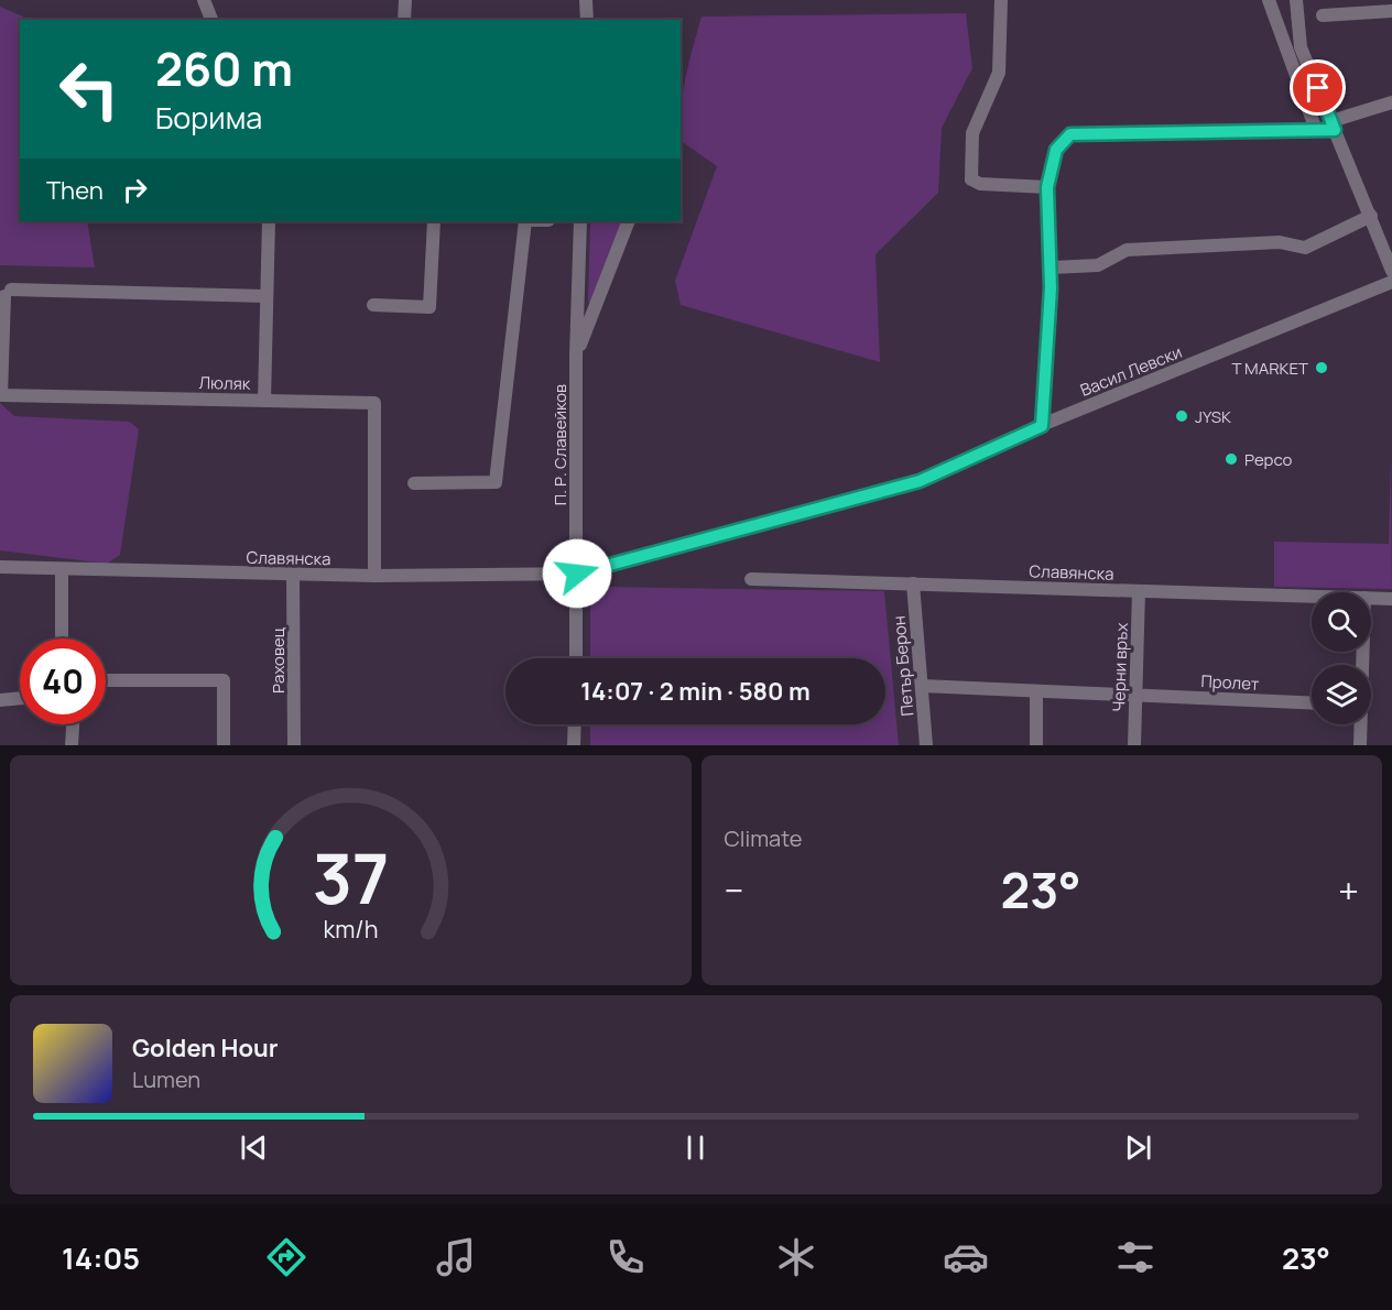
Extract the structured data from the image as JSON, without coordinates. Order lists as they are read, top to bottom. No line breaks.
{"streets":{"street":["Васил Левски","Люляк","П. Р. Славейков","Славянска","Раховец","Петър Берон","Черни връх","Пролет"]},"crossings":[["Васил Левски","П. Р. Славейков"],["Васил Левски","Славянска"],["Люляк","Славянска"],["П. Р. Славейков","Славянска"],["Славянска","Раховец"],["Славянска","Петър Берон"],["Славянска","Черни връх"],["Черни връх","Пролет"]],"places":["T MARKET","JYSK","Pepco"],"page":{"turn":["260 m","Борима"],"then":"Then","limit":"40","trip":"14:07 · 2 min · 580 m","tile":"Climate","heat":["−","23°","+"],"song":["Golden Hour","Lumen"],"tabs":["14:05","23°"],"gauge":["37","km/h"]}}
